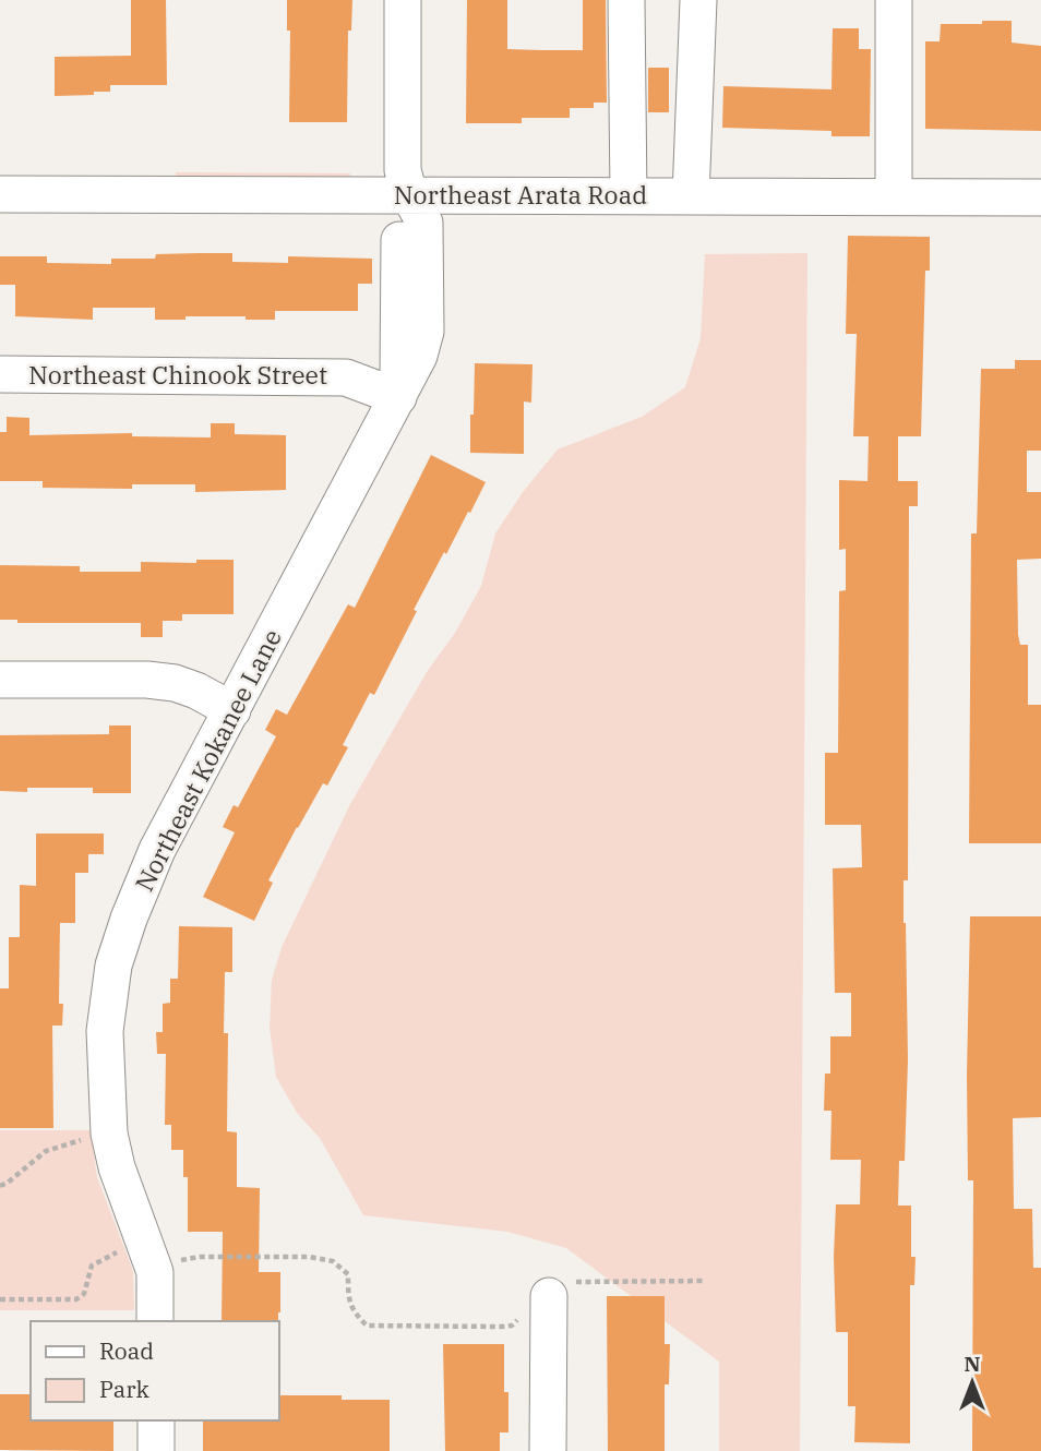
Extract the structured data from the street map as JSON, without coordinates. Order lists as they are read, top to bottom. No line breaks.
{"streets":{"street":["Northeast Arata Road","Northeast Chinook Street","Northeast Kokanee Lane"]},"crossings":[["Northeast Arata Road","Northeast Kokanee Lane"],["Northeast Chinook Street","Northeast Kokanee Lane"]],"legend":["Road","Park"],"north":"top"}
